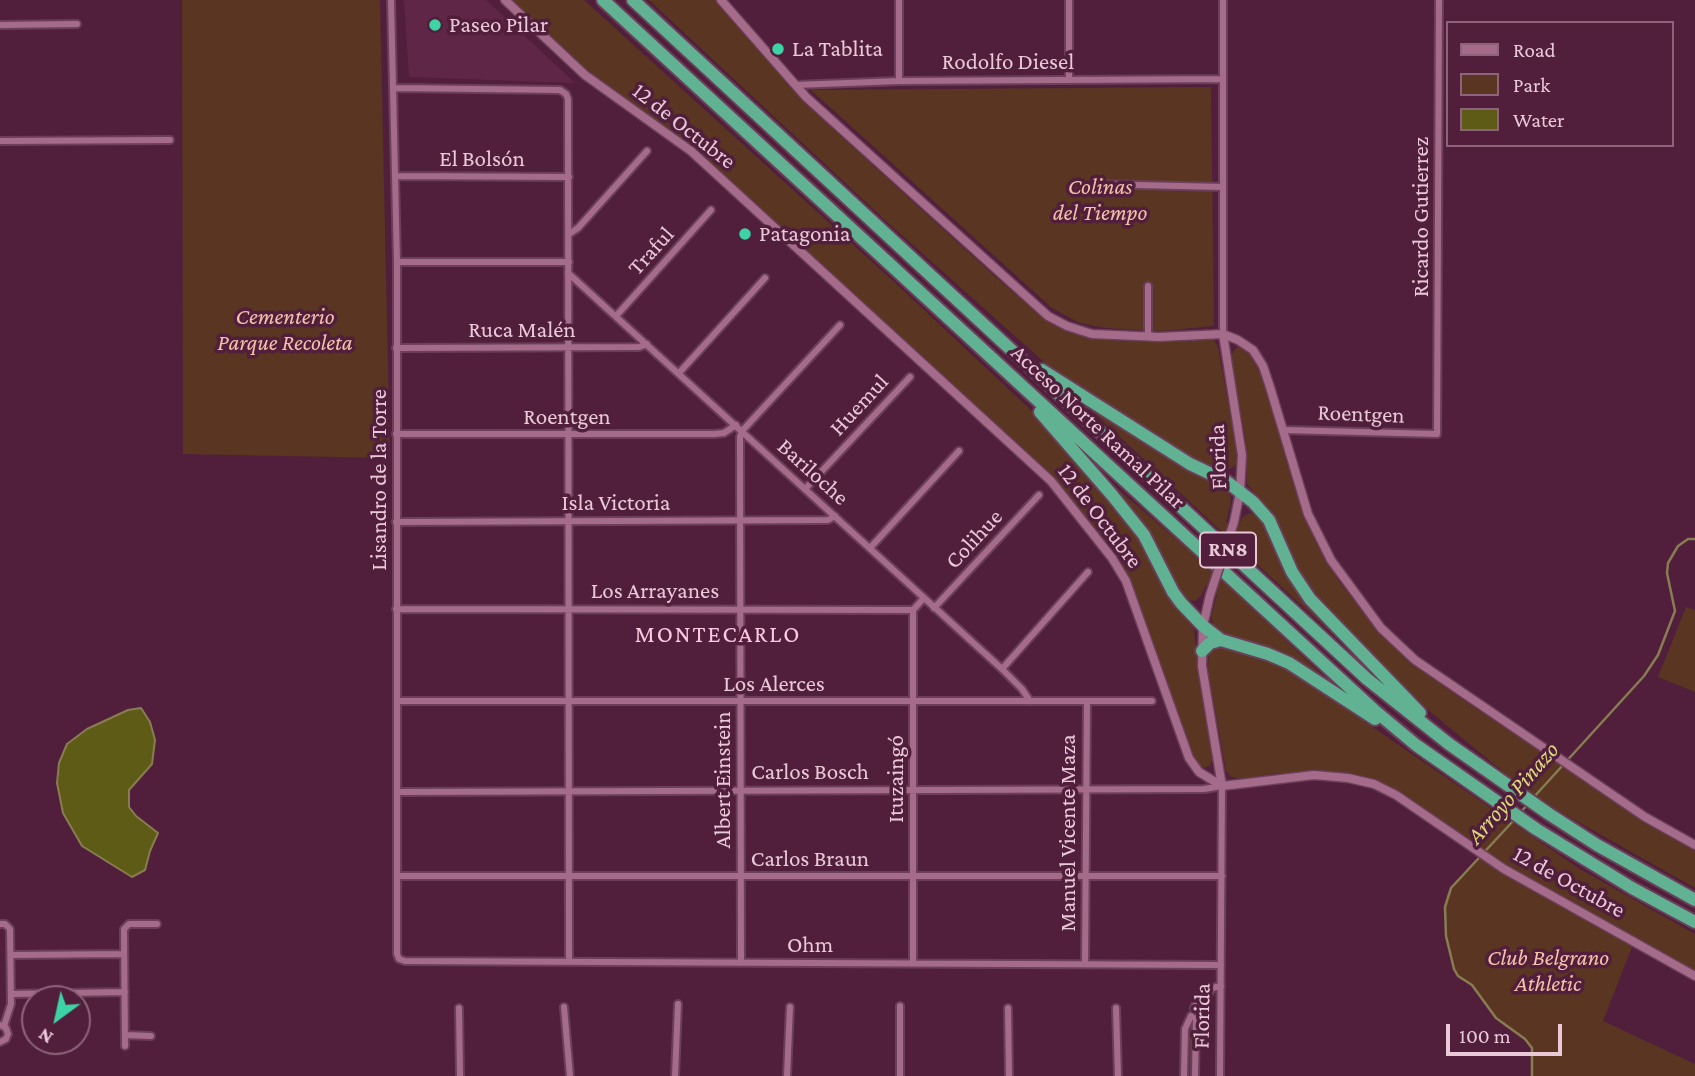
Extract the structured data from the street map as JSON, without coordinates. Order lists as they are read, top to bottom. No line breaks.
{"streets":{"highway":["Acceso Norte Ramal Pilar","RN8"],"street":["Rodolfo Diesel","12 de Octubre","El Bolsón","Ricardo Gutierrez","Traful","Ruca Malén","Huemul","Roentgen","Florida","Bariloche","Lisandro de la Torre","Isla Victoria","Colihue","Los Arrayanes","Los Alerces","Carlos Bosch","Ituzaingó","Albert Einstein","Manuel Vicente Maza","Carlos Braun","Ohm"]},"crossings":[["Rodolfo Diesel","Florida"],["12 de Octubre","Florida"],["12 de Octubre","Carlos Bosch"],["El Bolsón","Lisandro de la Torre"],["Ricardo Gutierrez","Roentgen"],["Traful","Bariloche"],["Ruca Malén","Bariloche"],["Ruca Malén","Lisandro de la Torre"],["Huemul","Bariloche"],["Roentgen","Bariloche"],["Roentgen","Lisandro de la Torre"],["Roentgen","Albert Einstein"],["Florida","Carlos Bosch"],["Florida","Carlos Braun"],["Florida","Ohm"],["Bariloche","Isla Victoria"],["Bariloche","Colihue"],["Bariloche","Los Alerces"],["Bariloche","Albert Einstein"],["Lisandro de la Torre","Isla Victoria"],["Lisandro de la Torre","Los Arrayanes"],["Lisandro de la Torre","Los Alerces"],["Lisandro de la Torre","Carlos Bosch"],["Lisandro de la Torre","Carlos Braun"],["Lisandro de la Torre","Ohm"],["Isla Victoria","Albert Einstein"],["Los Arrayanes","Ituzaingó"],["Los Arrayanes","Albert Einstein"],["Los Alerces","Ituzaingó"],["Los Alerces","Albert Einstein"],["Los Alerces","Manuel Vicente Maza"],["Carlos Bosch","Ituzaingó"],["Carlos Bosch","Albert Einstein"],["Carlos Bosch","Manuel Vicente Maza"],["Ituzaingó","Carlos Braun"],["Ituzaingó","Ohm"],["Albert Einstein","Carlos Braun"],["Albert Einstein","Ohm"],["Manuel Vicente Maza","Carlos Braun"],["Manuel Vicente Maza","Ohm"]],"districts":["MONTECARLO"],"water":["Arroyo Pinazo"],"parks":["Colinas del Tiempo","Cementerio Parque Recoleta","Club Belgrano Athletic"],"places":["Paseo Pilar","La Tablita","Patagonia"],"legend":["Road","Park","Water"],"scale_bar":"100 m","north":"bottom left"}
